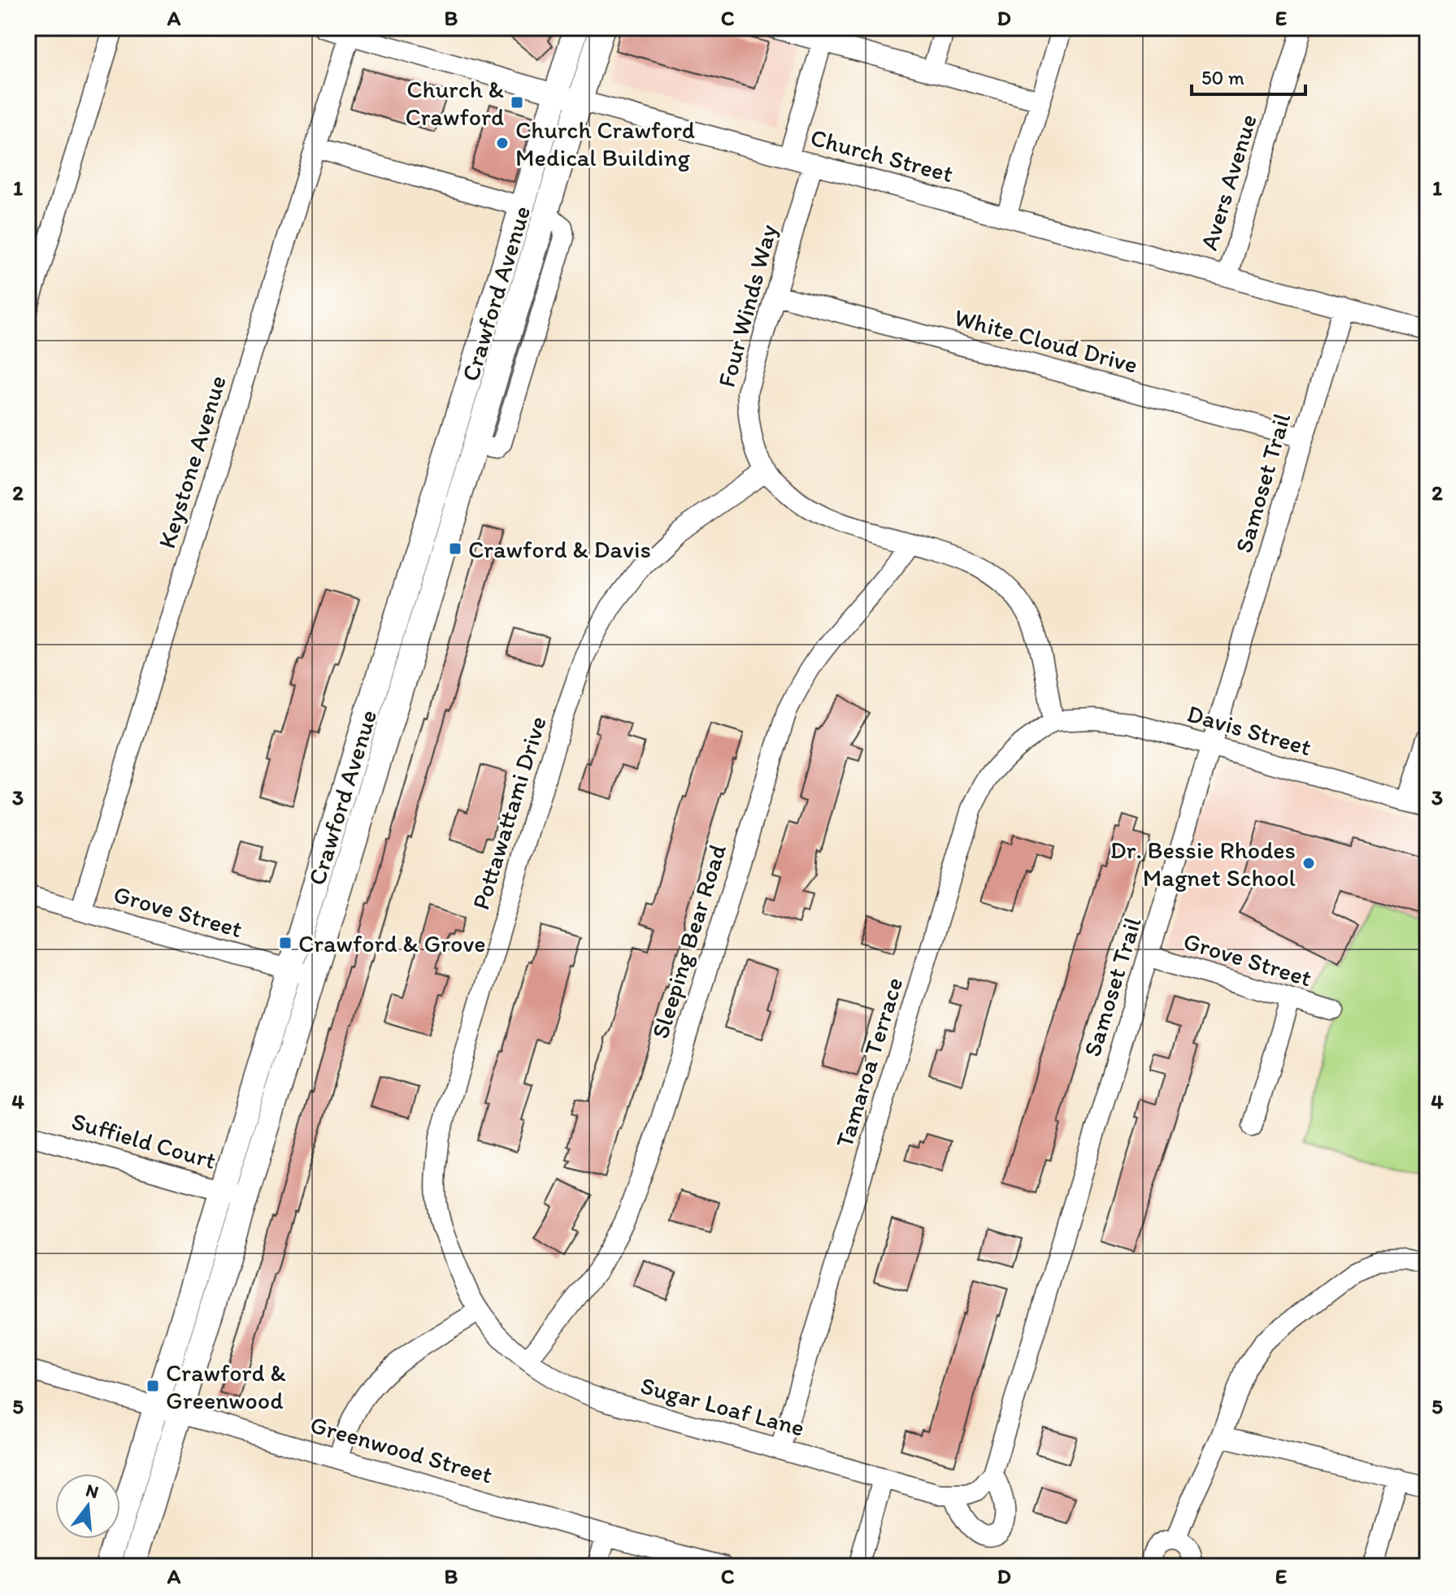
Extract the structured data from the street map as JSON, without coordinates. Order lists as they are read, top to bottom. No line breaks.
{"streets":{"main road":["Crawford Avenue"],"street":["Church Street","Avers Avenue","Four Winds Way","White Cloud Drive","Keystone Avenue","Samoset Trail","Davis Street","Pottawattami Drive","Grove Street","Sleeping Bear Road","Tamaroa Terrace","Suffield Court","Sugar Loaf Lane","Greenwood Street"]},"crossings":[["Church Street","Avers Avenue"],["Church Street","Crawford Avenue"],["Church Street","Four Winds Way"],["Church Street","Keystone Avenue"],["Church Street","Samoset Trail"],["Crawford Avenue","Grove Street"],["Crawford Avenue","Suffield Court"],["Crawford Avenue","Greenwood Street"],["Four Winds Way","White Cloud Drive"],["Four Winds Way","Davis Street"],["Four Winds Way","Pottawattami Drive"],["Four Winds Way","Sleeping Bear Road"],["Four Winds Way","Tamaroa Terrace"],["White Cloud Drive","Samoset Trail"],["Keystone Avenue","Grove Street"],["Samoset Trail","Davis Street"],["Samoset Trail","Grove Street"],["Samoset Trail","Sugar Loaf Lane"],["Davis Street","Tamaroa Terrace"],["Pottawattami Drive","Sugar Loaf Lane"],["Sleeping Bear Road","Sugar Loaf Lane"],["Tamaroa Terrace","Sugar Loaf Lane"]],"places":{"transit":["Church & Crawford","Crawford & Davis","Crawford & Grove","Crawford & Greenwood"],"other":["Church Crawford Medical Building","Dr. Bessie Rhodes Magnet School"]},"scale_bar":"50 m","north":"top","grid":{"columns":["A","B","C","D","E"],"rows":["1","2","3","4","5"]}}
